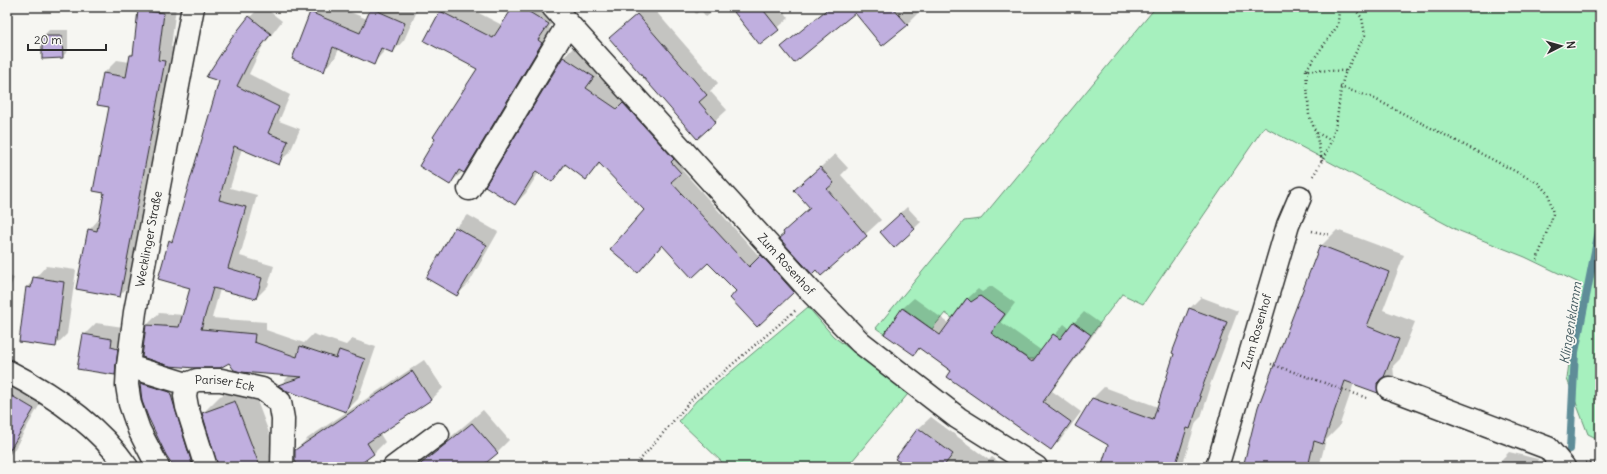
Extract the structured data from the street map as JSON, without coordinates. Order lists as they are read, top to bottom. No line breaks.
{"streets":{"street":["Wecklinger Straße","Zum Rosenhof","Pariser Eck"]},"water":["Klingenklamm"],"scale_bar":"20 m","north":"right"}
